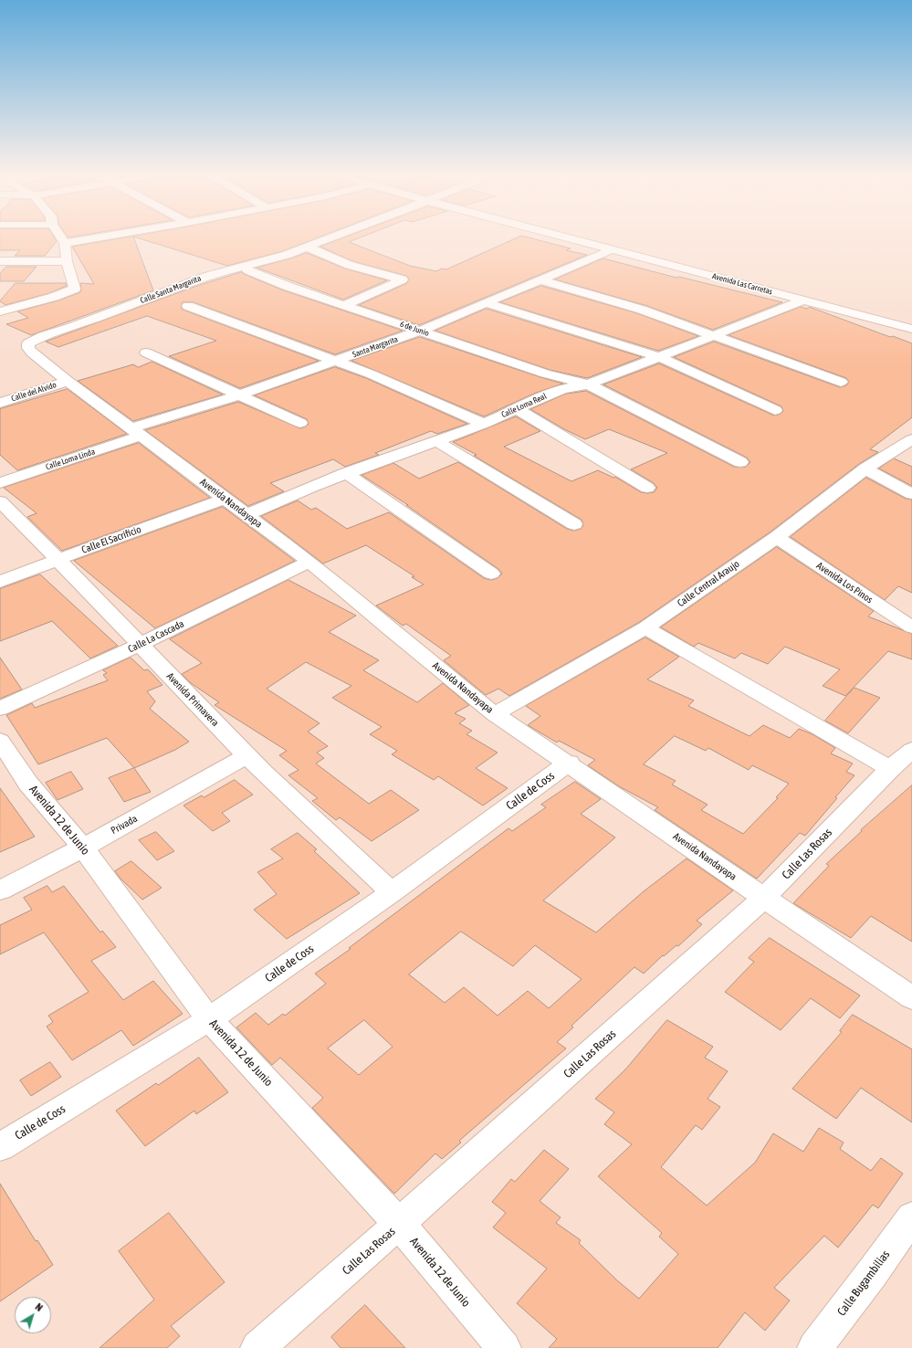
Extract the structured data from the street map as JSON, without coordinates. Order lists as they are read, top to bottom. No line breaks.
{"streets":{"street":["Avenida Las Carretas","Calle Santa Margarita","6 de Junio","Santa Margarita","Calle del Alvido","Calle Loma Real","Calle Loma Linda","Avenida Nandayapa","Calle El Sacrificio","Avenida Los Pinos","Calle Central Araujo","Calle La Cascada","Avenida Primavera","Calle de Coss","Avenida 12 de Junio","Privada","Calle Las Rosas","Calle Bugambilias"]},"crossings":[["Avenida Las Carretas","Santa Margarita"],["Avenida Las Carretas","Calle Loma Real"],["Calle Santa Margarita","6 de Junio"],["Calle Santa Margarita","Avenida Nandayapa"],["6 de Junio","Santa Margarita"],["6 de Junio","Calle Loma Real"],["Santa Margarita","Calle Loma Linda"],["Santa Margarita","Avenida Nandayapa"],["Calle del Alvido","Avenida Nandayapa"],["Calle Loma Real","Avenida Nandayapa"],["Calle Loma Linda","Avenida Nandayapa"],["Avenida Nandayapa","Calle El Sacrificio"],["Avenida Nandayapa","Calle Central Araujo"],["Avenida Nandayapa","Calle La Cascada"],["Avenida Nandayapa","Calle de Coss"],["Avenida Nandayapa","Calle Las Rosas"],["Calle El Sacrificio","Avenida Primavera"],["Avenida Los Pinos","Calle Central Araujo"],["Calle La Cascada","Avenida Primavera"],["Avenida Primavera","Calle de Coss"],["Avenida Primavera","Privada"],["Calle de Coss","Avenida 12 de Junio"],["Avenida 12 de Junio","Privada"],["Avenida 12 de Junio","Calle Las Rosas"]],"north":"top right"}
